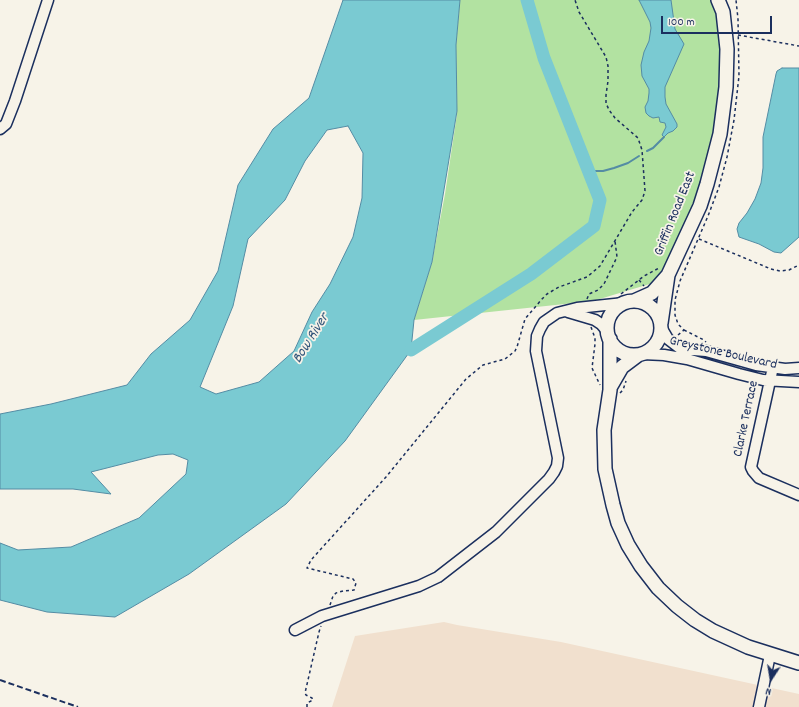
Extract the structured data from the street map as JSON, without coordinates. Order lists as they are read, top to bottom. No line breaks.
{"streets":{"main road":["Griffin Road East"],"street":["Greystone Boulevard","Clarke Terrace"]},"crossings":[["Griffin Road East","Greystone Boulevard"],["Greystone Boulevard","Clarke Terrace"]],"water":["Bow River"],"scale_bar":"100 m","north":"bottom"}
